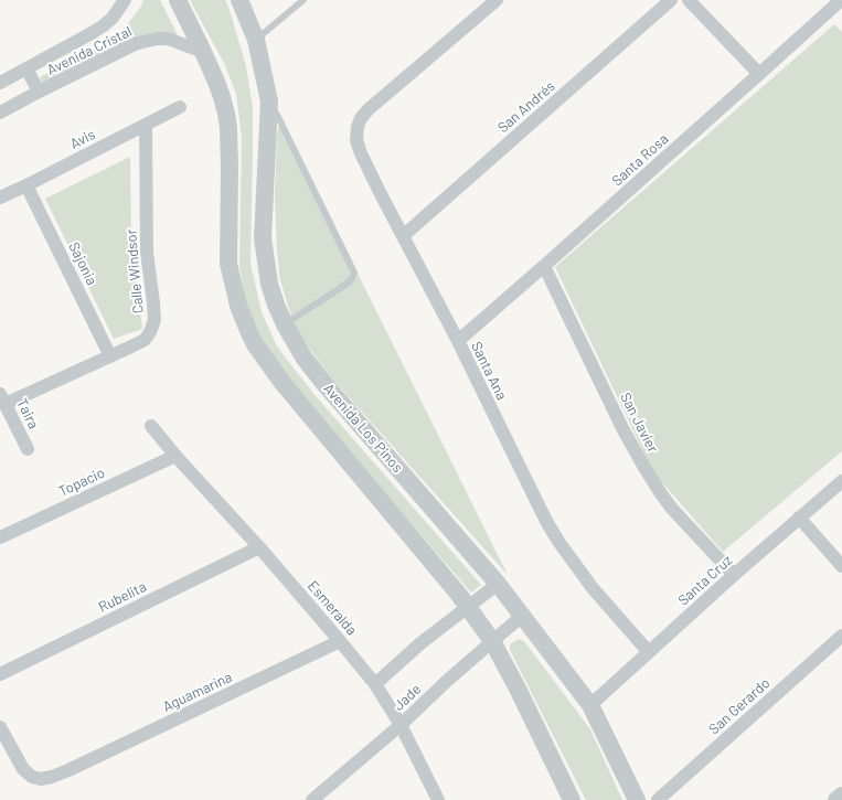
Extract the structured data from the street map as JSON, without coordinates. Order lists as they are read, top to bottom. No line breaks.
{"streets":{"street":["Avenida Cristal","San Andrés","Avis","Santa Rosa","Sajonia","Calle Windsor","Santa Ana","Taira","San Javier","Avenida Los Pinos","Topacio","Santa Cruz","Rubelita","Esmeralda","Aguamarina","Jade","San Gerardo"]},"crossings":[["San Andrés","Santa Ana"],["Avis","Sajonia"],["Avis","Calle Windsor"],["Santa Rosa","Santa Ana"],["Santa Rosa","San Javier"],["Sajonia","Calle Windsor"],["Calle Windsor","Taira"],["Santa Ana","Santa Cruz"],["San Javier","Santa Cruz"],["Avenida Los Pinos","Santa Cruz"],["Avenida Los Pinos","Jade"],["Topacio","Esmeralda"],["Rubelita","Esmeralda"],["Esmeralda","Aguamarina"],["Esmeralda","Jade"]]}
